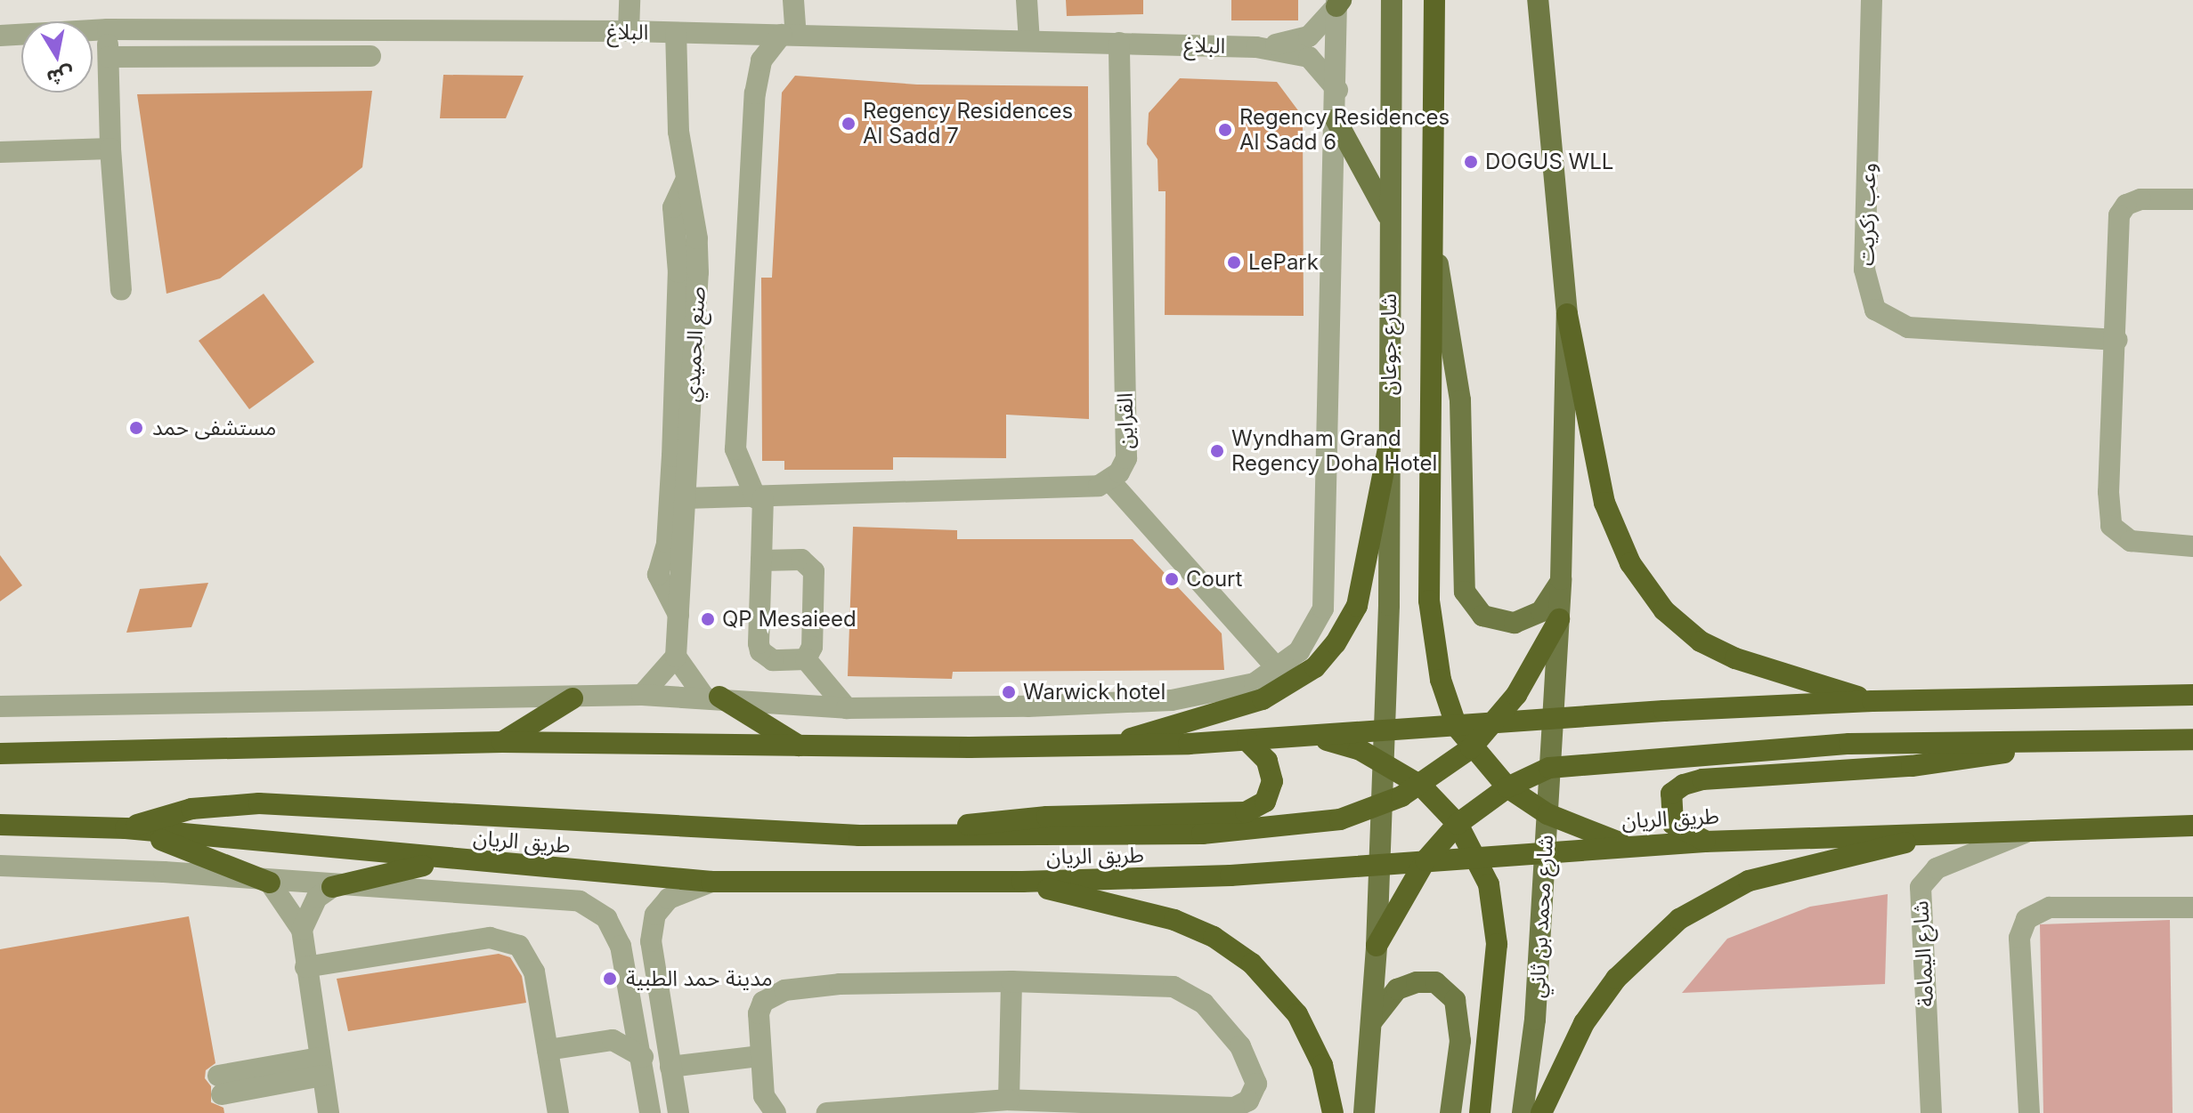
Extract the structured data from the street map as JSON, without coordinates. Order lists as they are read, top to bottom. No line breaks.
{"streets":{"highway":["طريق الريان"],"main road":["شارع جوعان","شارع محمد بن ثاني"],"street":["البلاغ","وعب زكريت","صنع الحميدي","القراين","شارع اليمامة"]},"crossings":[["البلاغ","صنع الحميدي"],["البلاغ","القراين"],["طريق الريان","شارع محمد بن ثاني"],["طريق الريان","شارع اليمامة"]],"places":["Regency Residences Al Sadd 7","Regency Residences Al Sadd 6","DOGUS WLL","LePark","مستشفى حمد","Wyndham Grand Regency Doha Hotel","Court","QP Mesaieed","Warwick hotel","مدينة حمد الطبية"],"north":"bottom"}
